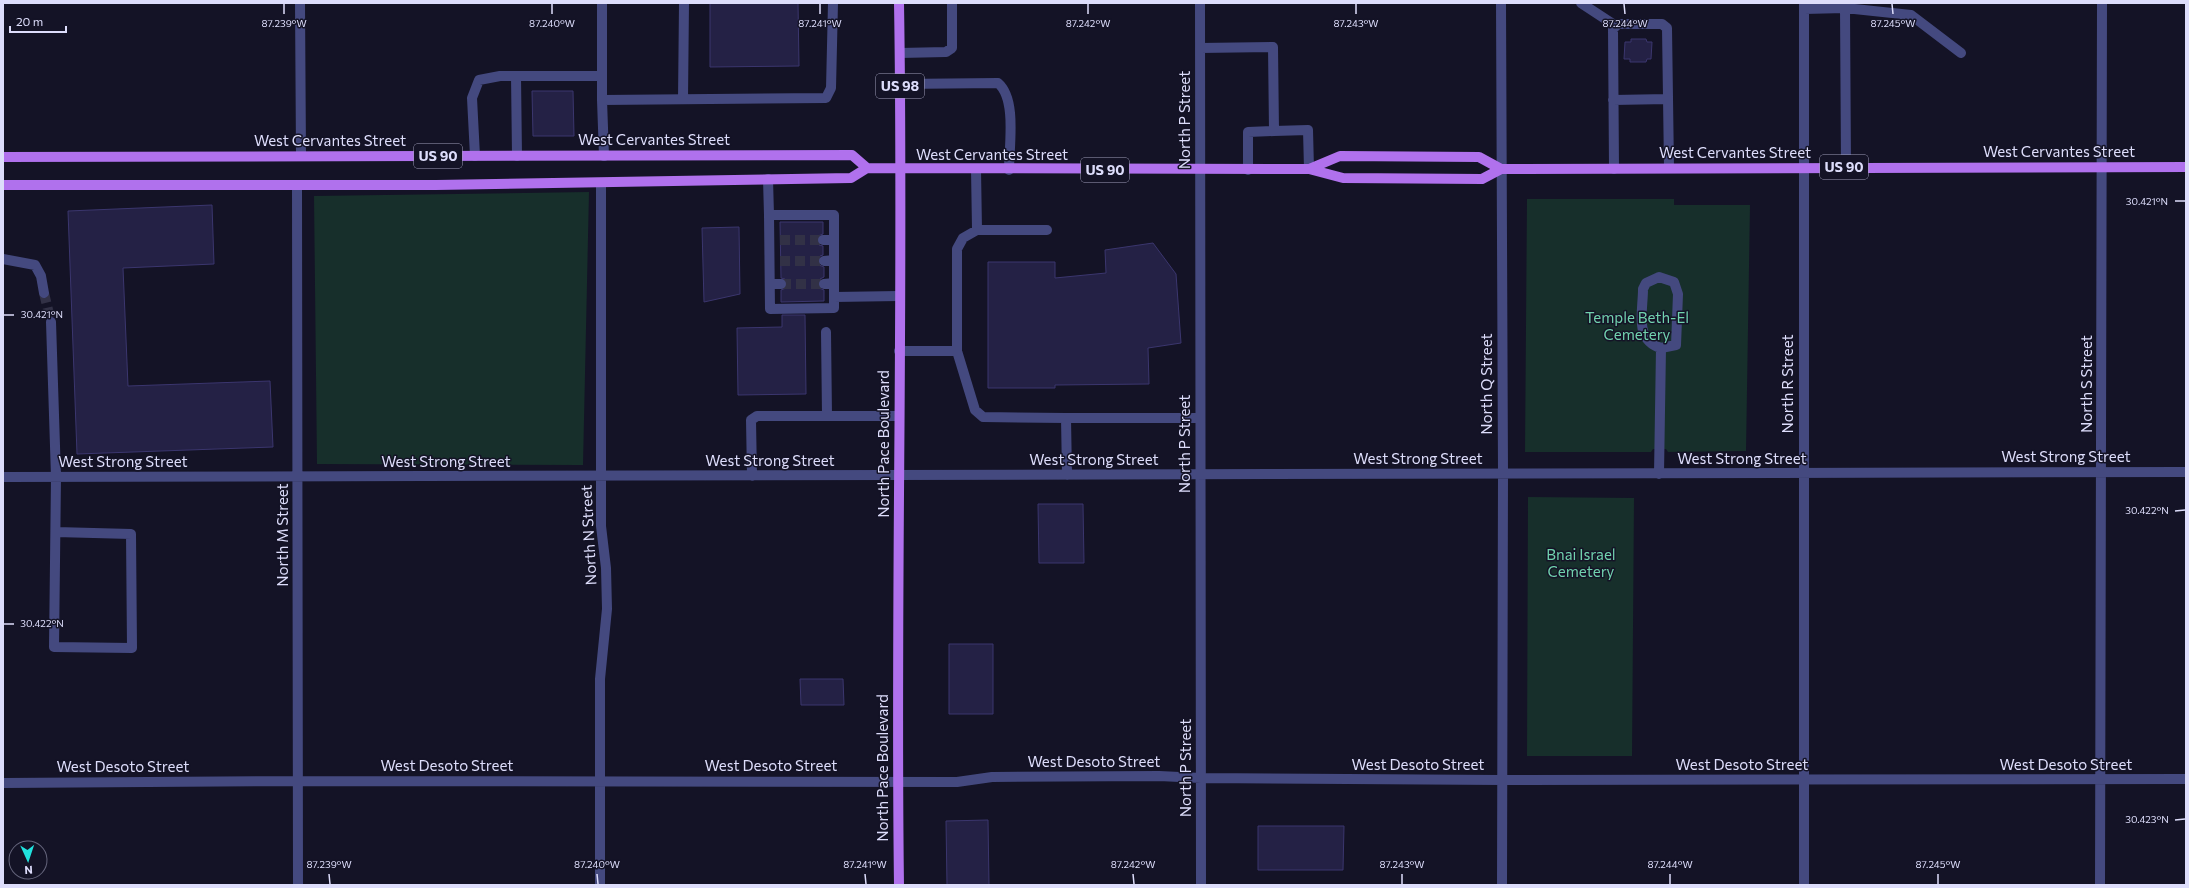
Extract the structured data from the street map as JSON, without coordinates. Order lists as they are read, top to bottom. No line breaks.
{"streets":{"main road":["US 98","West Cervantes Street","US 90","North Pace Boulevard"],"street":["North P Street","North Q Street","North R Street","North S Street","West Strong Street","North M Street","North N Street","West Desoto Street"]},"crossings":[["North P Street","West Cervantes Street"],["North P Street","West Strong Street"],["North P Street","West Desoto Street"],["West Cervantes Street","US 90"],["West Cervantes Street","North Q Street"],["West Cervantes Street","North R Street"],["West Cervantes Street","North S Street"],["West Cervantes Street","North Pace Boulevard"],["US 90","North M Street"],["US 90","North N Street"],["North Q Street","West Strong Street"],["North Q Street","West Desoto Street"],["North R Street","West Strong Street"],["North R Street","West Desoto Street"],["North S Street","West Strong Street"],["North S Street","West Desoto Street"],["North Pace Boulevard","West Strong Street"],["North Pace Boulevard","West Desoto Street"],["West Strong Street","North M Street"],["West Strong Street","North N Street"],["North M Street","West Desoto Street"],["North N Street","West Desoto Street"]],"parks":["Temple Beth-El Cemetery","Bnai Israel Cemetery"],"scale_bar":"20 m","north":"bottom","coordinates":["87.239°W","87.240°W","87.241°W","87.242°W","87.243°W","87.245°W","87.244°W","30.421°N","30.422°N","30.423°N"]}
